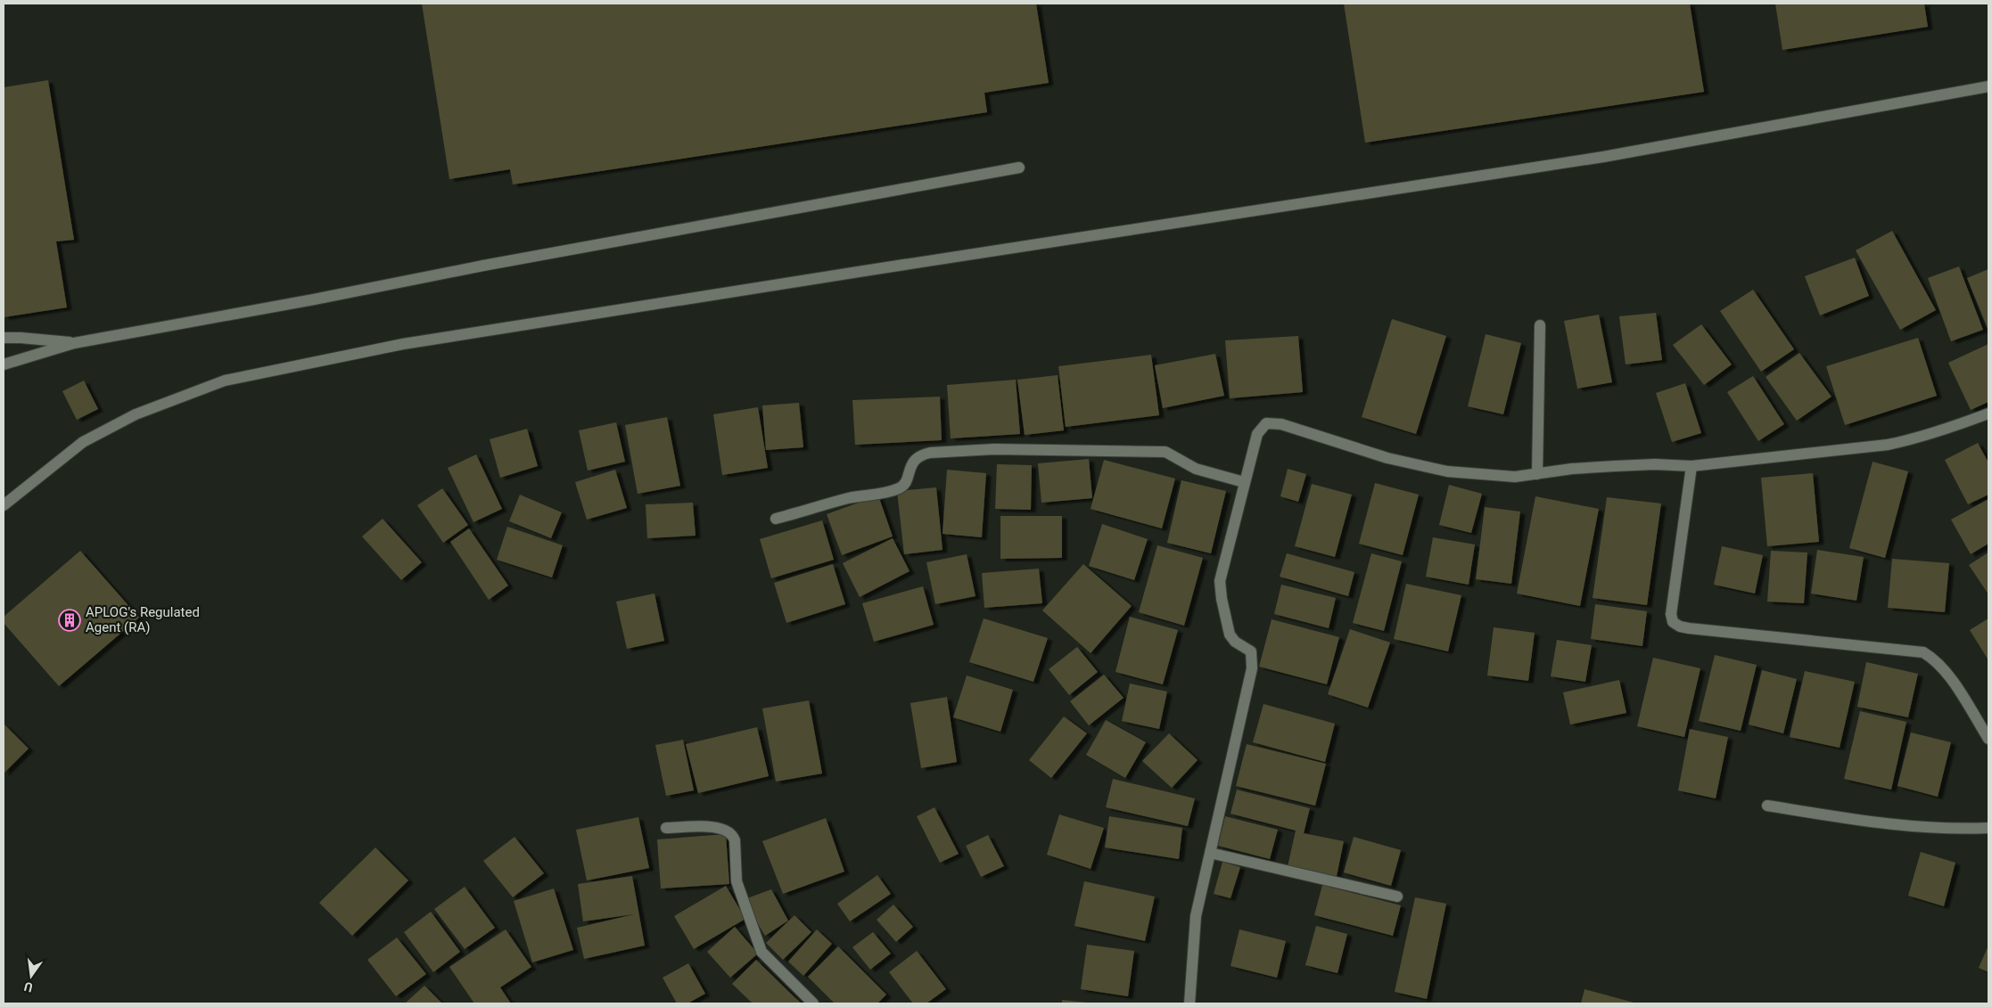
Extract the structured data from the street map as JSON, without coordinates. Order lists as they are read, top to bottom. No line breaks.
{"places":{"building":["APLOG's Regulated Agent (RA)"]},"north":"bottom"}
